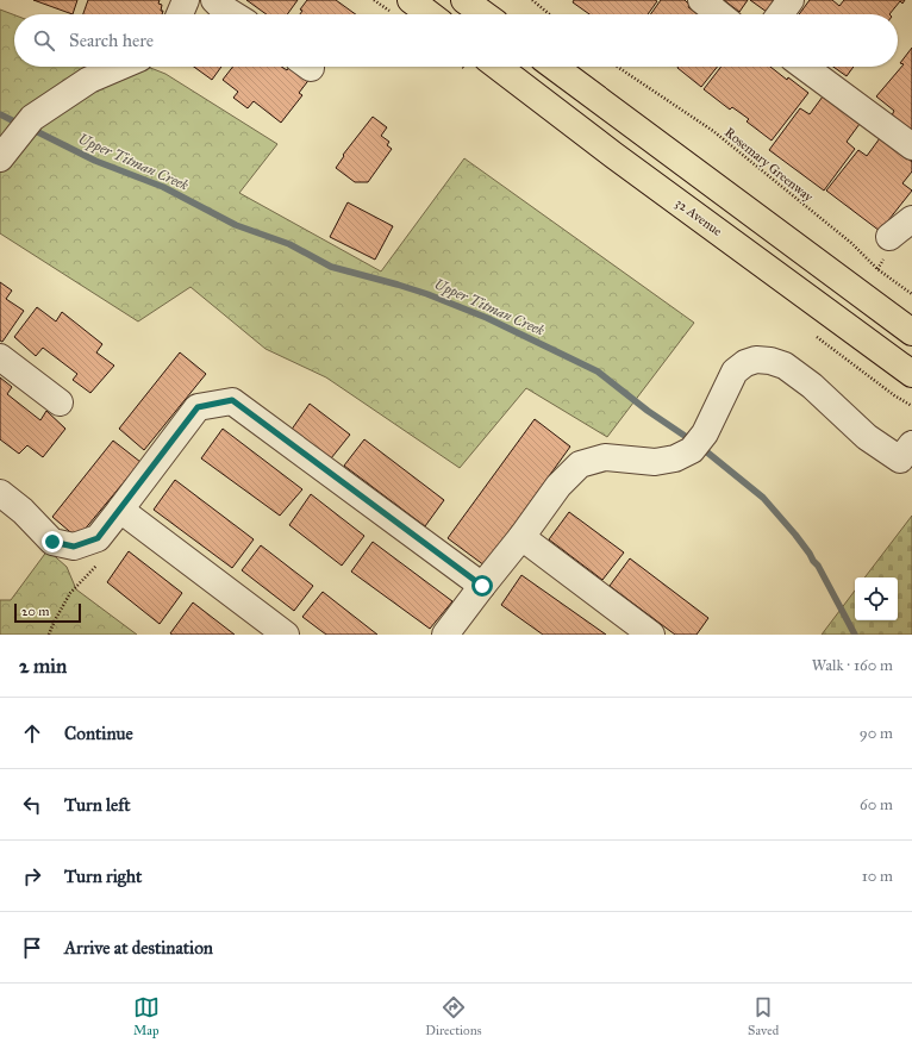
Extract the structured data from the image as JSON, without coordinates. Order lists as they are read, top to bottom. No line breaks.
{"streets":{"main road":["32 Avenue"],"path":["Rosemary Greenway"]},"water":["Upper Titman Creek"],"scale_bar":"20 m","page":{"search":"Search here","scale":"20 m","heading":["2 min","Walk · 160 m"],"list":[["Continue","90 m"],["Turn left","60 m"],["Turn right","10 m"],"Arrive at destination"],"nav":["Map","Directions","Saved"]}}
